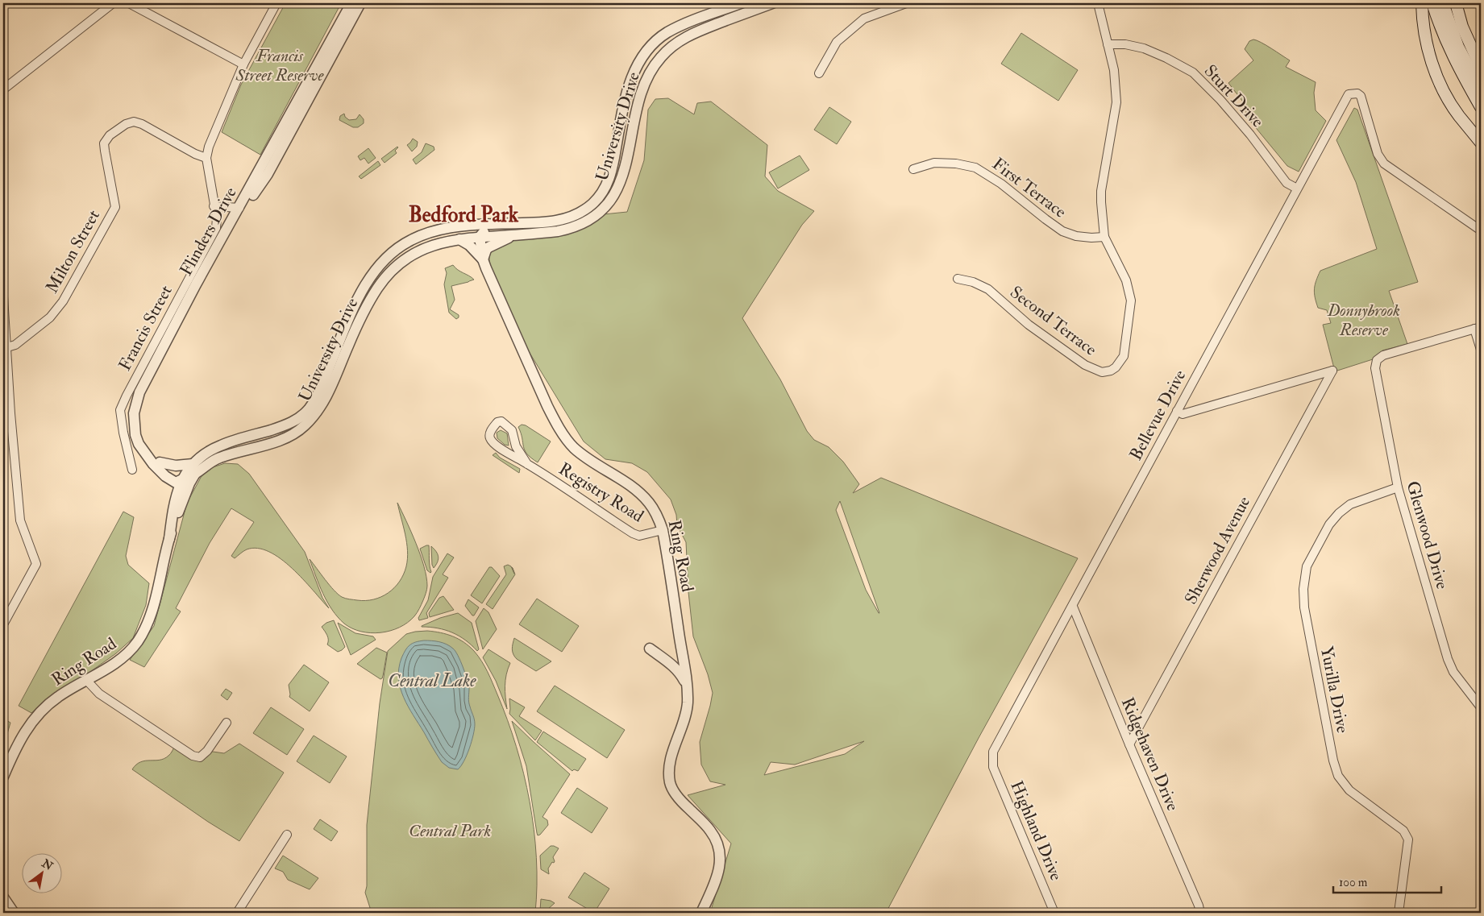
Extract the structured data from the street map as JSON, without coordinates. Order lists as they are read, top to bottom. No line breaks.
{"streets":{"street":["Sturt Drive","University Drive","First Terrace","Flinders Drive","Milton Street","Second Terrace","Francis Street","Bellevue Drive","Registry Road","Glenwood Drive","Sherwood Avenue","Ring Road","Yurilla Drive","Ridgehaven Drive","Highland Drive"]},"crossings":[["Sturt Drive","Bellevue Drive"],["University Drive","Flinders Drive"],["University Drive","Ring Road"],["First Terrace","Second Terrace"],["Flinders Drive","Ring Road"],["Milton Street","Francis Street"],["Bellevue Drive","Sherwood Avenue"],["Bellevue Drive","Ridgehaven Drive"],["Bellevue Drive","Highland Drive"],["Registry Road","Ring Road"],["Glenwood Drive","Yurilla Drive"],["Sherwood Avenue","Ridgehaven Drive"]],"districts":["Bedford Park"],"water":["Central Lake"],"parks":["Francis Street Reserve","Donnybrook Reserve","Central Park"],"scale_bar":"100 m","north":"top right"}
